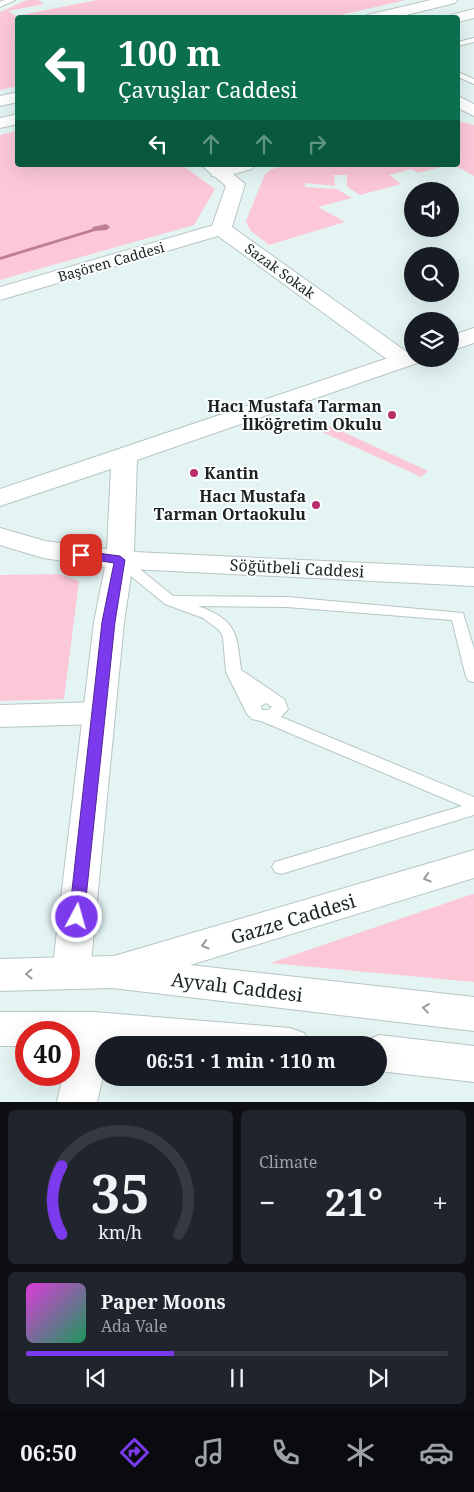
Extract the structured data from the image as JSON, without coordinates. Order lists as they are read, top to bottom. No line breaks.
{"streets":{"street":["Başören Caddesi","Sazak Sokak","Söğütbeli Caddesi","Gazze Caddesi","Ayvalı Caddesi"]},"crossings":[["Başören Caddesi","Sazak Sokak"],["Gazze Caddesi","Ayvalı Caddesi"]],"places":["Hacı Mustafa Tarman İlköğretim Okulu","Kantin","Hacı Mustafa Tarman Ortaokulu"],"page":{"turn":["100 m","Çavuşlar Caddesi"],"limit":"40","trip":"06:51 · 1 min · 110 m","tile":"Climate","heat":["−","21°","+"],"song":["Paper Moons","Ada Vale"],"tabs":"06:50","gauge":["35","km/h"]}}
